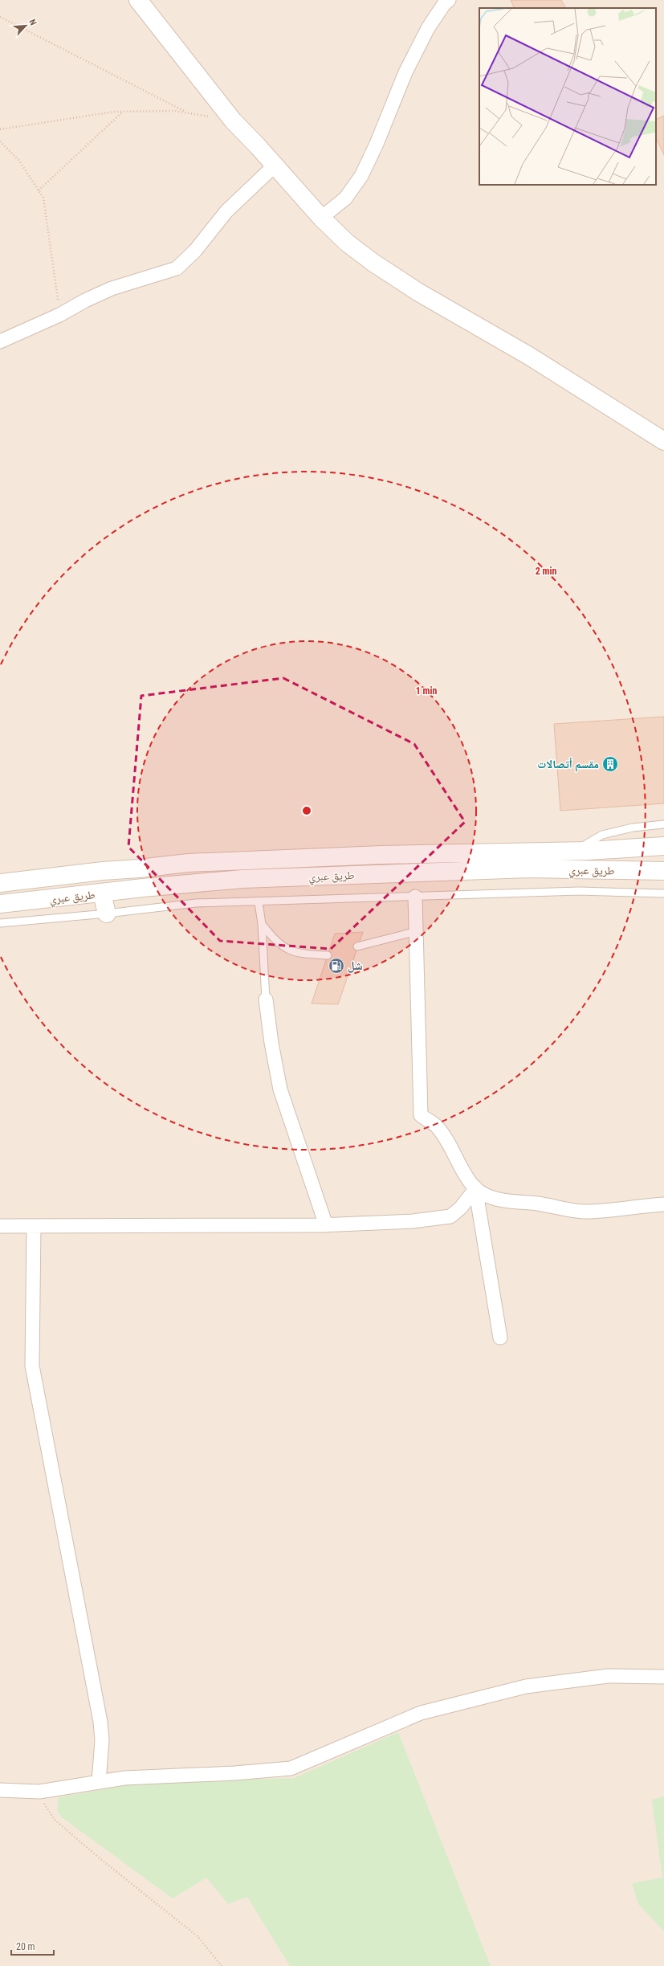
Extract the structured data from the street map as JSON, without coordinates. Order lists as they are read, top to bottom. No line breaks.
{"streets":{"main road":["طريق عبري"]},"places":{"building":["مقسم أتصالات"],"fuel station":["شل"]},"scale_bar":"20 m","north":"top right","rings":["2 min","1 min"]}
